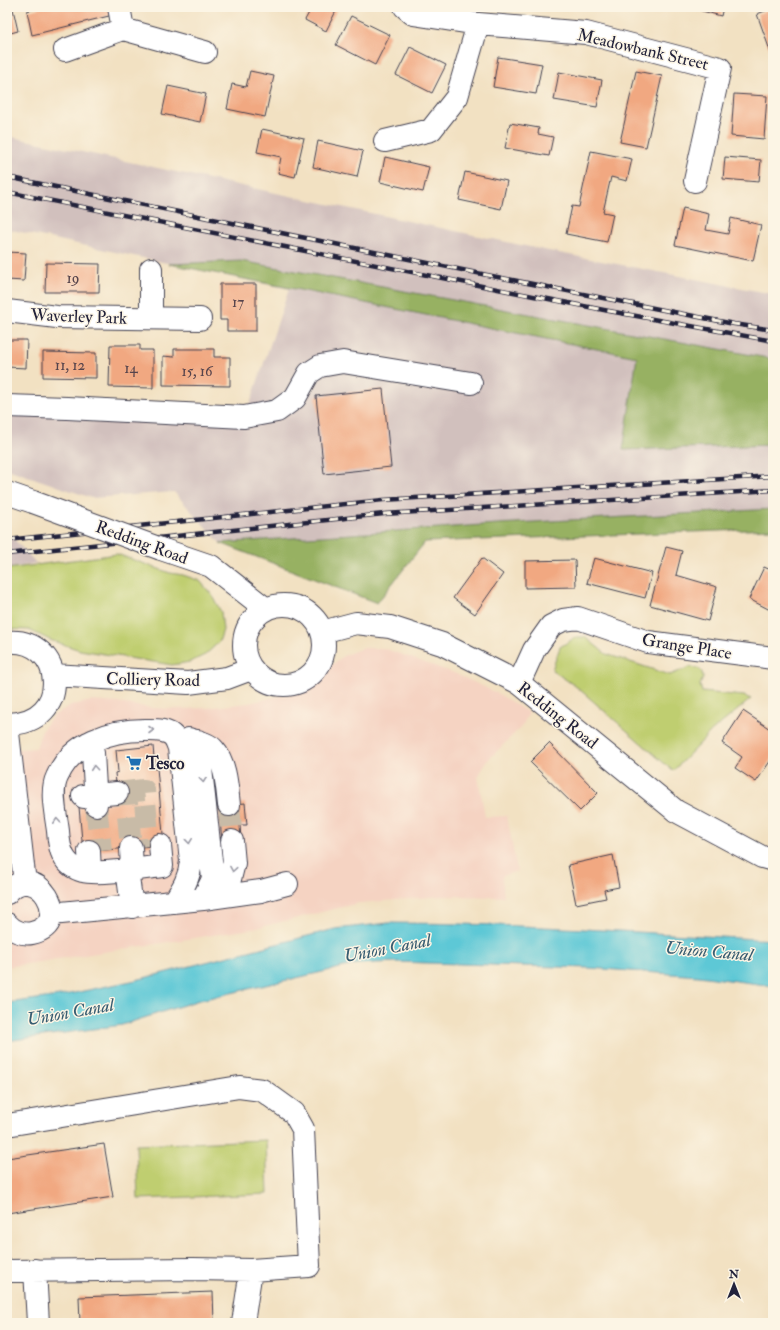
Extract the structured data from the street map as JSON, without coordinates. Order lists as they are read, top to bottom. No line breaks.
{"streets":{"street":["Meadowbank Street","Waverley Park","Redding Road","Grange Place","Colliery Road"]},"crossings":[["Redding Road","Grange Place"],["Redding Road","Colliery Road"]],"water":["Union Canal"],"places":{"supermarket":["Tesco"]},"house_numbers":["19","17","11, 12","14","15, 16"],"north":"top"}
